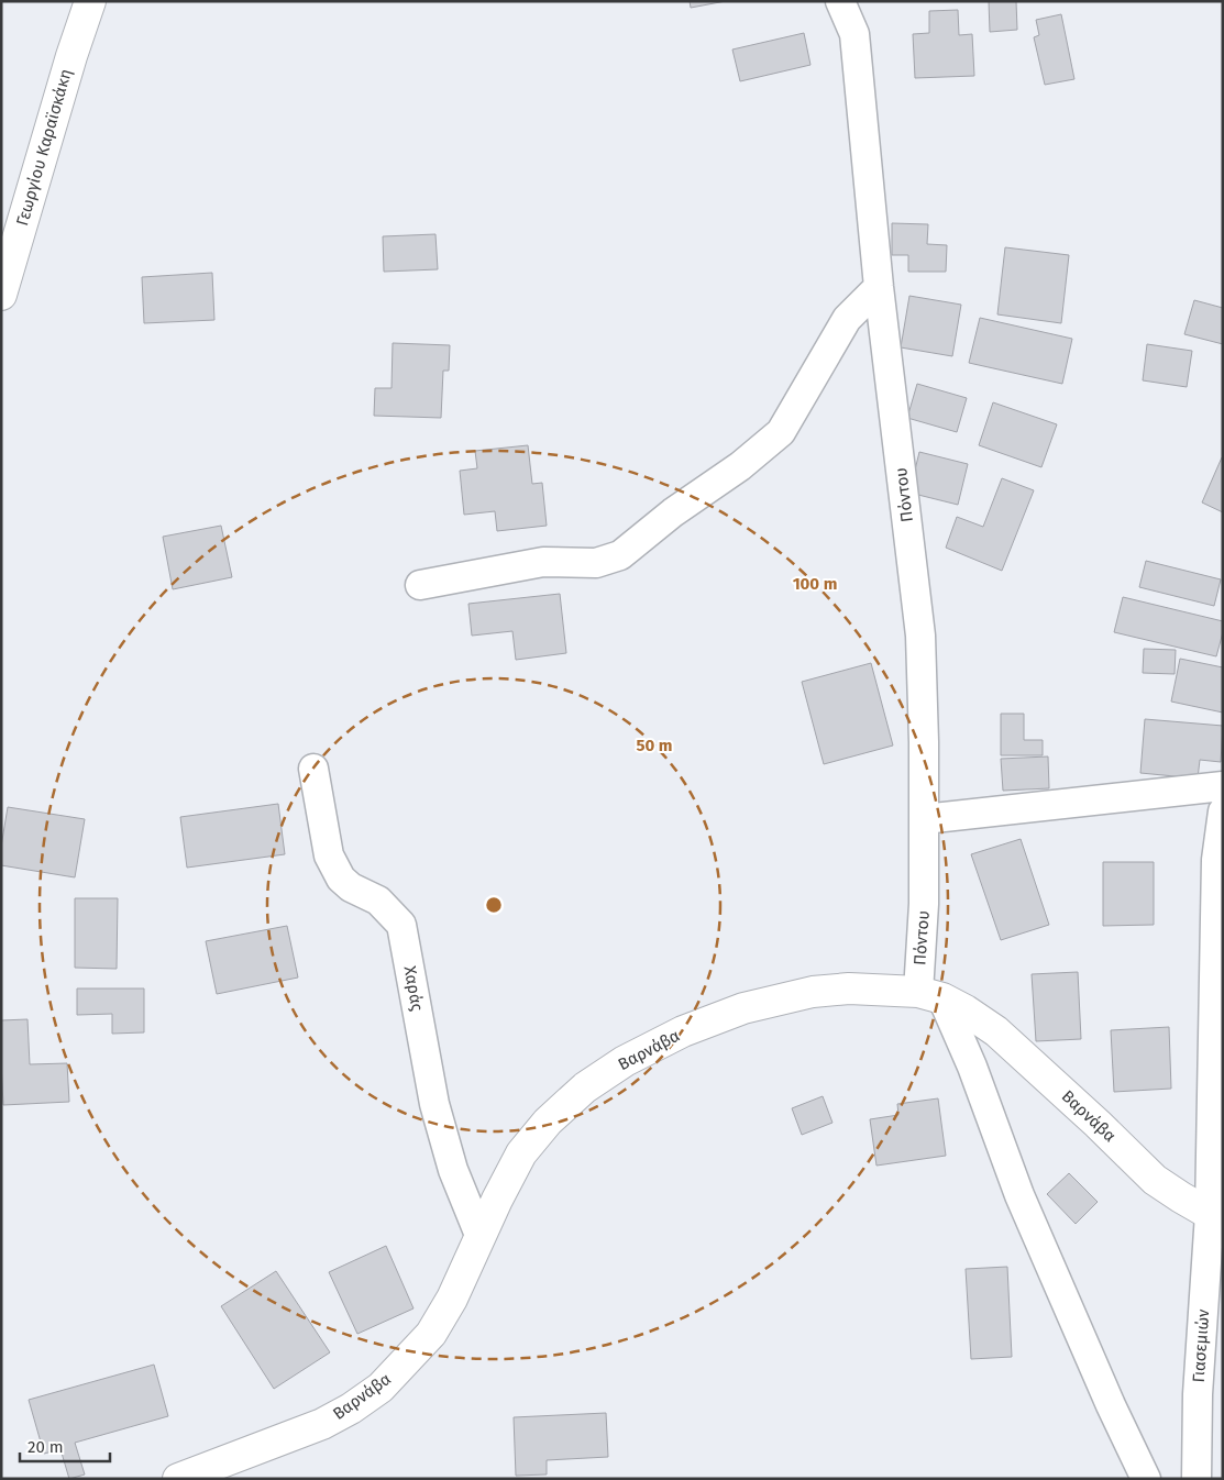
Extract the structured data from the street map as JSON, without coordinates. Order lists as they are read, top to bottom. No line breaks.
{"streets":{"street":["Γεωργίου Καραϊσκάκη","Πόντου","Χαράς","Βαρνάβα","Γιασεμιών"]},"crossings":[["Πόντου","Βαρνάβα"],["Χαράς","Βαρνάβα"],["Βαρνάβα","Γιασεμιών"]],"scale_bar":"20 m","rings":["100 m","50 m"]}
